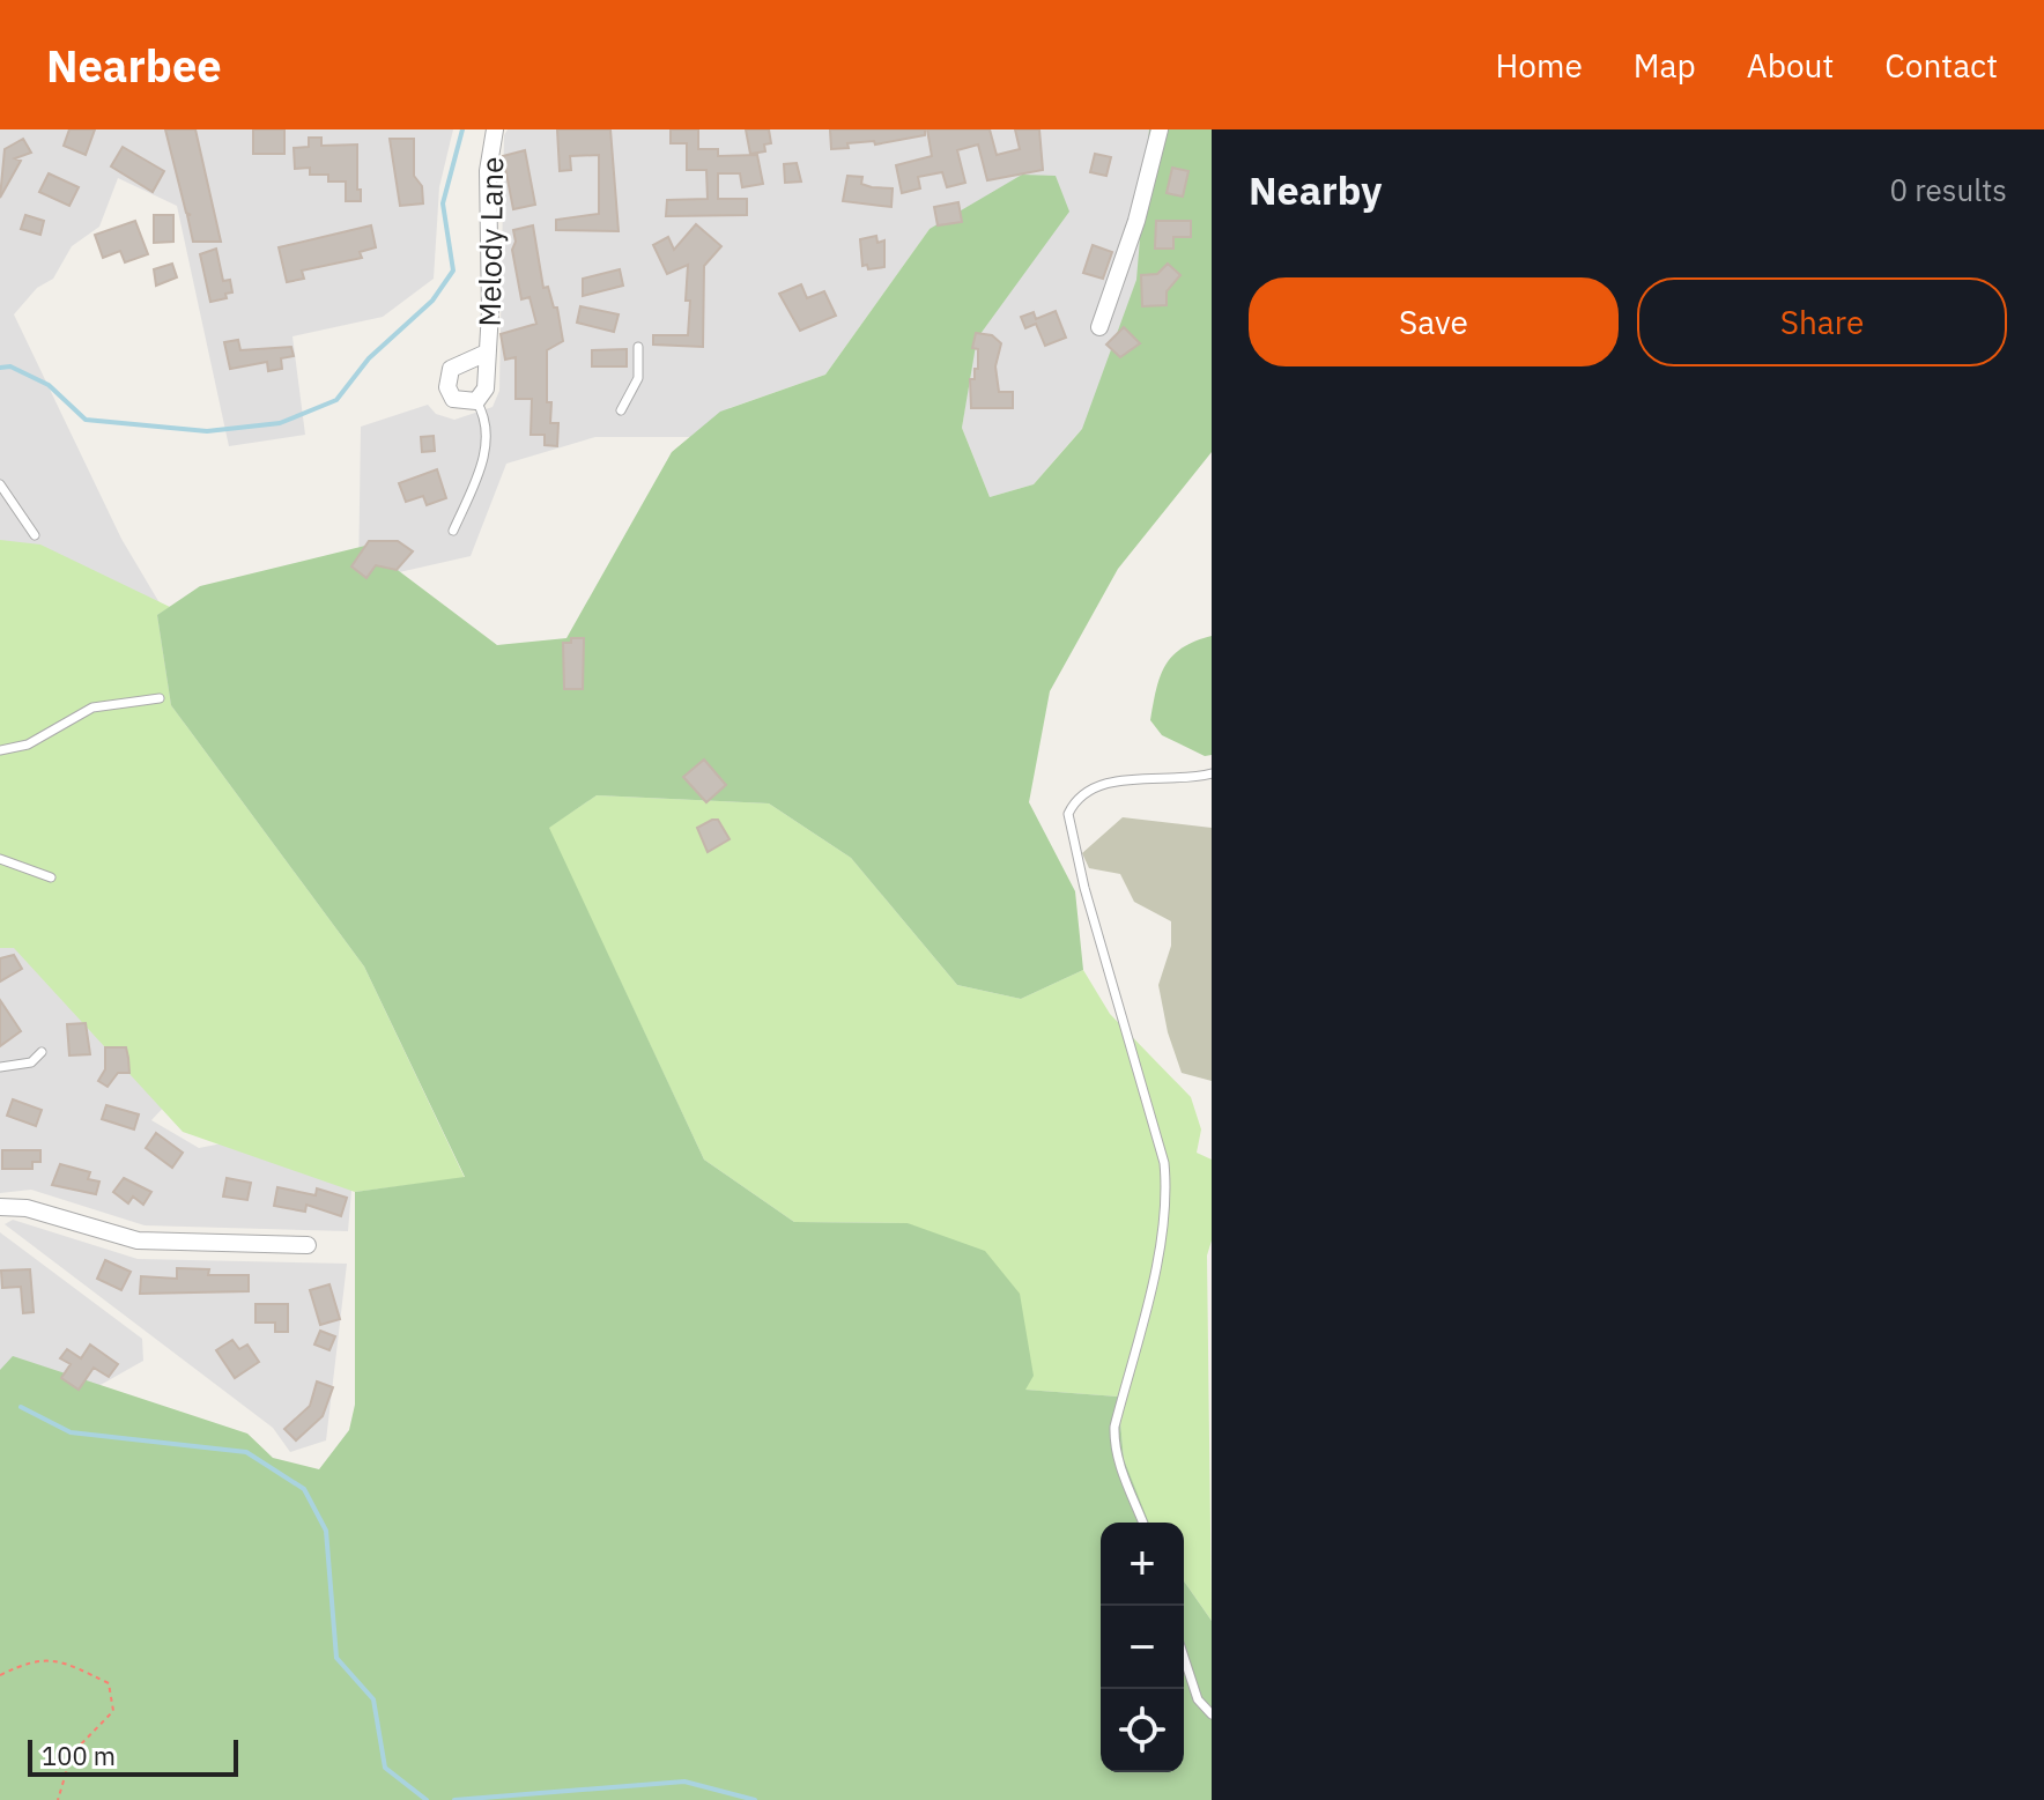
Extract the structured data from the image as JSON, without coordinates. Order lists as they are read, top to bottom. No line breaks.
{"streets":{"street":["Melody Lane"]},"scale_bar":"100 m","page":{"header":"Nearbee","nav":["Home","Map","About","Contact"],"heading":["Nearby","0 results"],"buttons":["Save","Share"],"map_buttons":["+","−"],"scale":"100 m"}}
